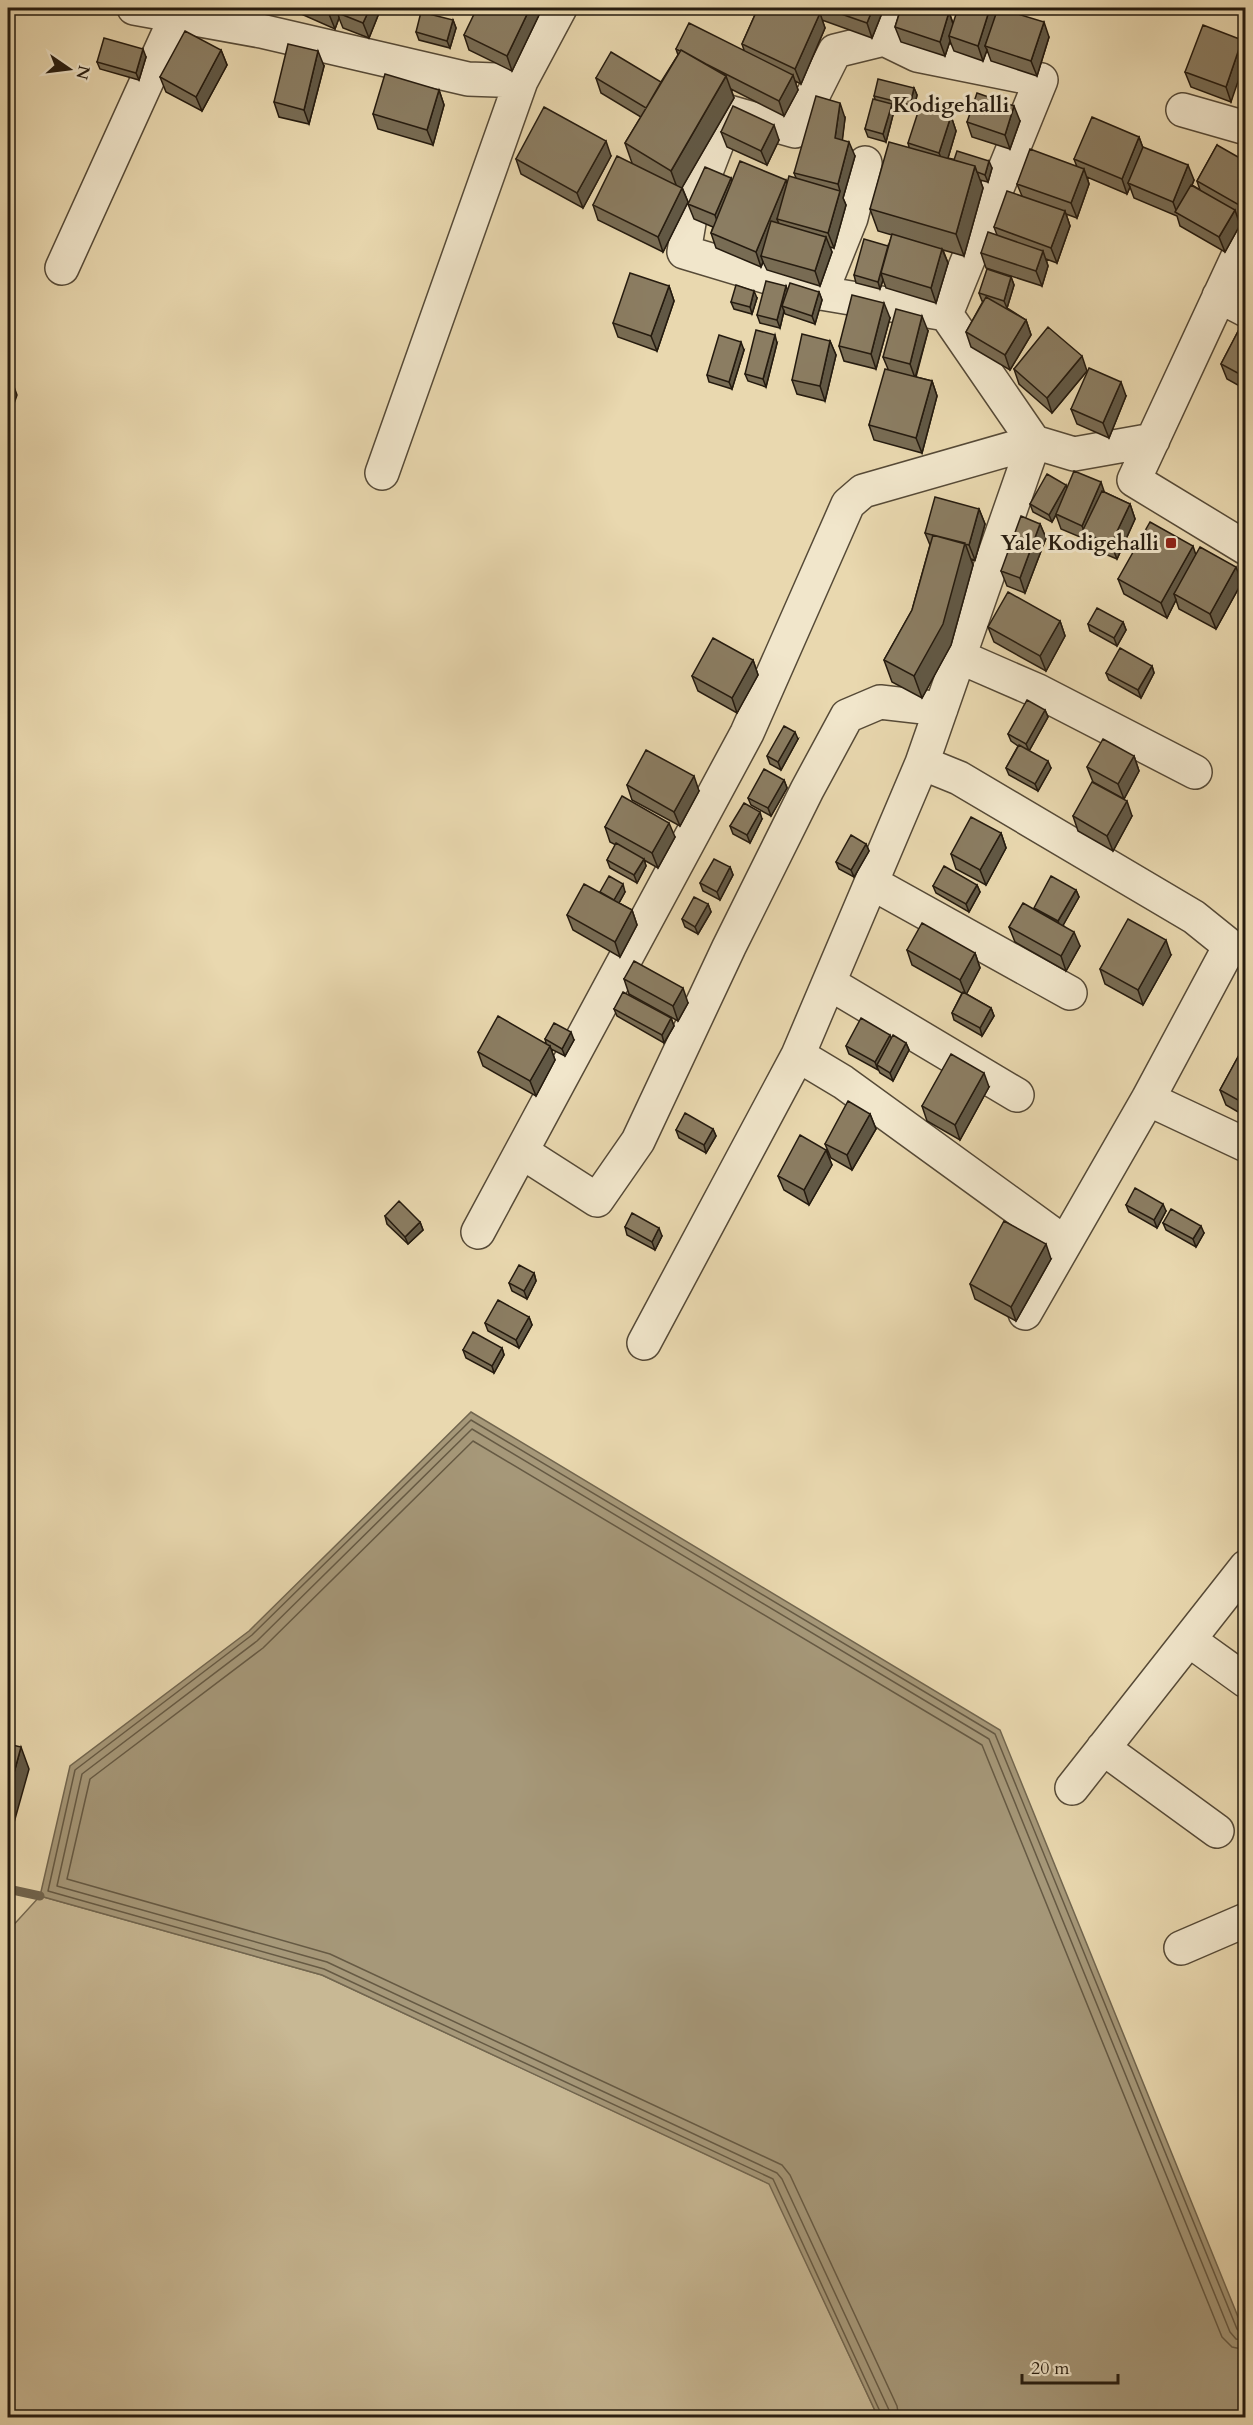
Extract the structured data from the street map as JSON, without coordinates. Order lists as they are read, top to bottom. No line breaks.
{"districts":["Kodigehalli"],"places":{"transit":["Yale Kodigehalli"]},"scale_bar":"20 m","north":"right"}
